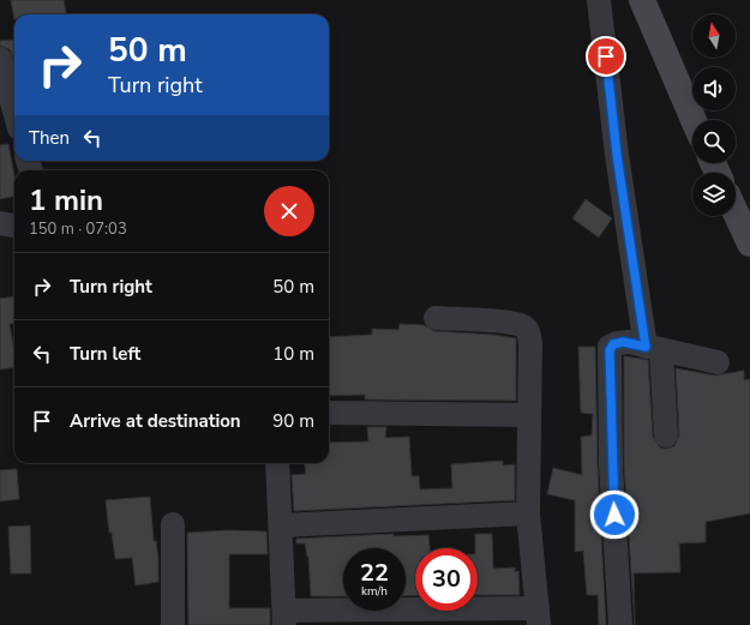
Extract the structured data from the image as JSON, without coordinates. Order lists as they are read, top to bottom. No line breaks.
{"north":"top","page":{"turn":["50 m","Turn right"],"then":"Then","heading":["1 min","150 m · 07:03"],"list":[{"name":"Turn right","value":"50 m"},{"name":"Turn left","value":"10 m"},{"name":"Arrive at destination","value":"90 m"}],"speed":"22 km/h","limit":"30"}}
